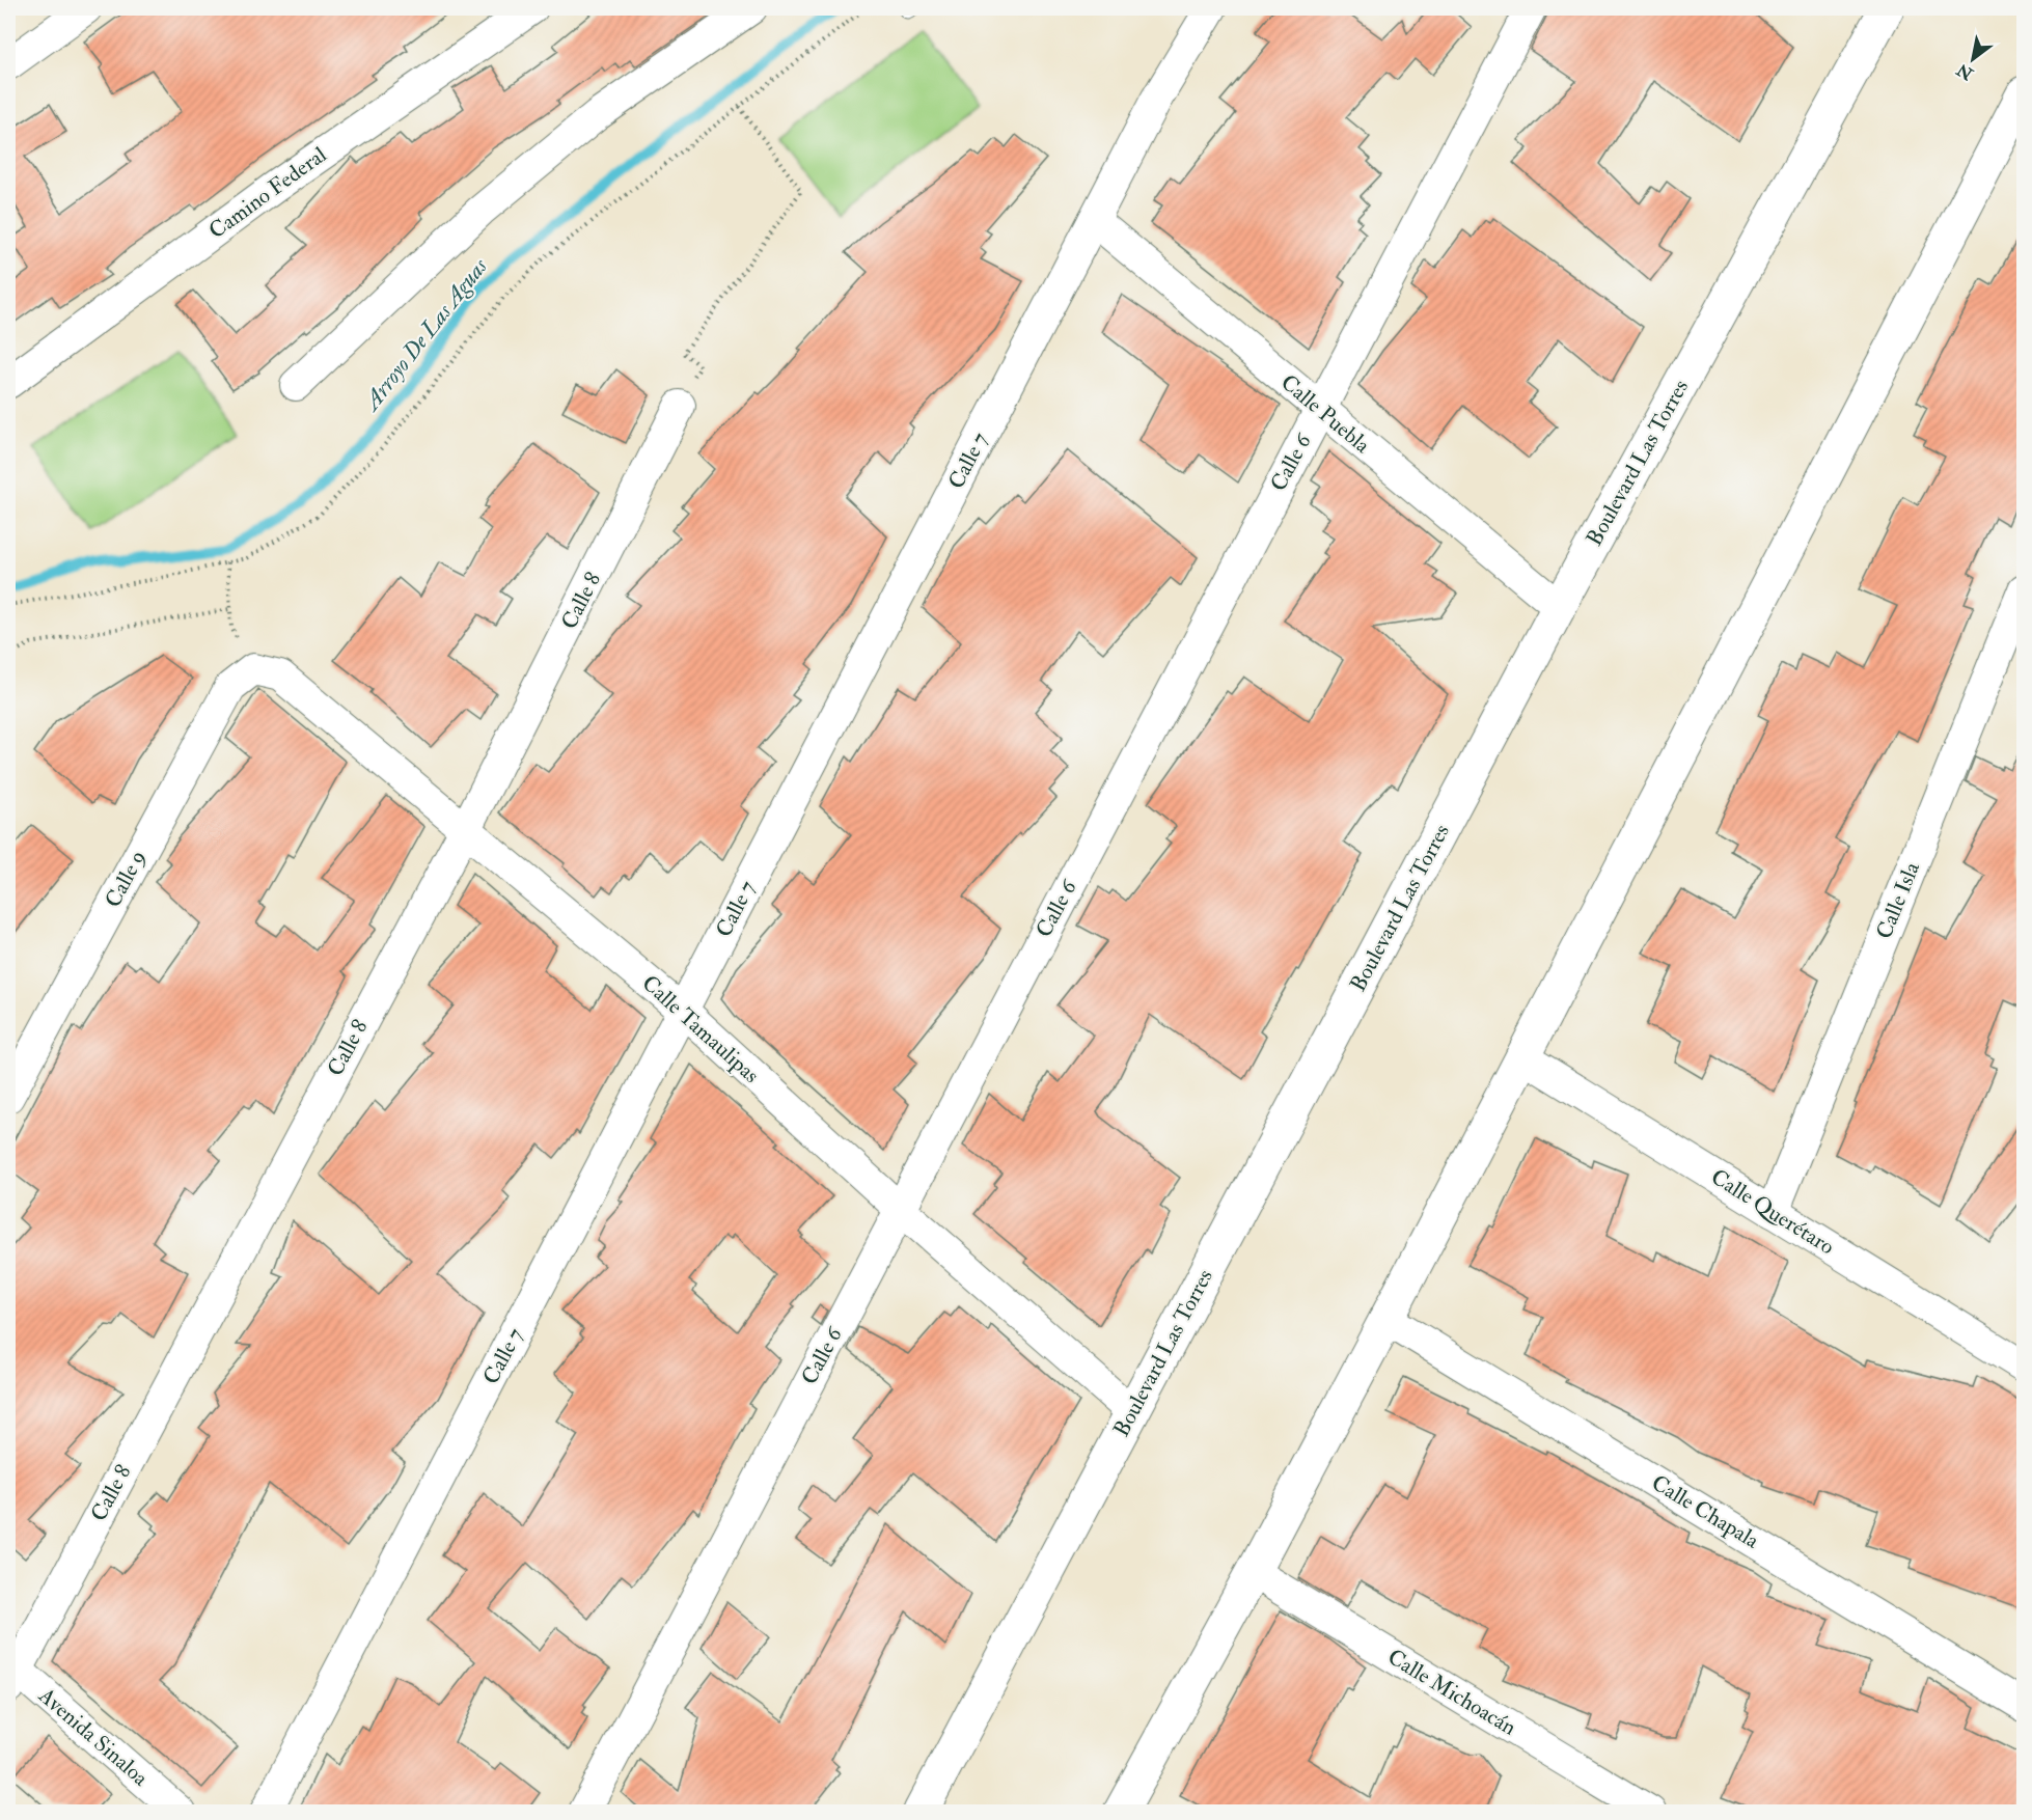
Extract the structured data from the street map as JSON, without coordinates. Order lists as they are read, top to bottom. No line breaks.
{"streets":{"main road":["Boulevard Las Torres"],"street":["Camino Federal","Calle Puebla","Calle 7","Calle 6","Calle 8","Calle 9","Calle Isla","Calle Tamaulipas","Calle Querétaro","Calle Chapala","Calle Michoacán","Avenida Sinaloa"]},"crossings":[["Calle Puebla","Calle 7"],["Calle Puebla","Calle 6"],["Calle Puebla","Boulevard Las Torres"],["Calle 7","Calle Tamaulipas"],["Calle 6","Calle Tamaulipas"],["Boulevard Las Torres","Calle Tamaulipas"],["Calle 8","Calle Tamaulipas"],["Calle 8","Avenida Sinaloa"],["Calle 9","Calle Tamaulipas"],["Calle Isla","Calle Querétaro"]],"water":["Arroyo De Las Aguas"],"north":"bottom left"}
